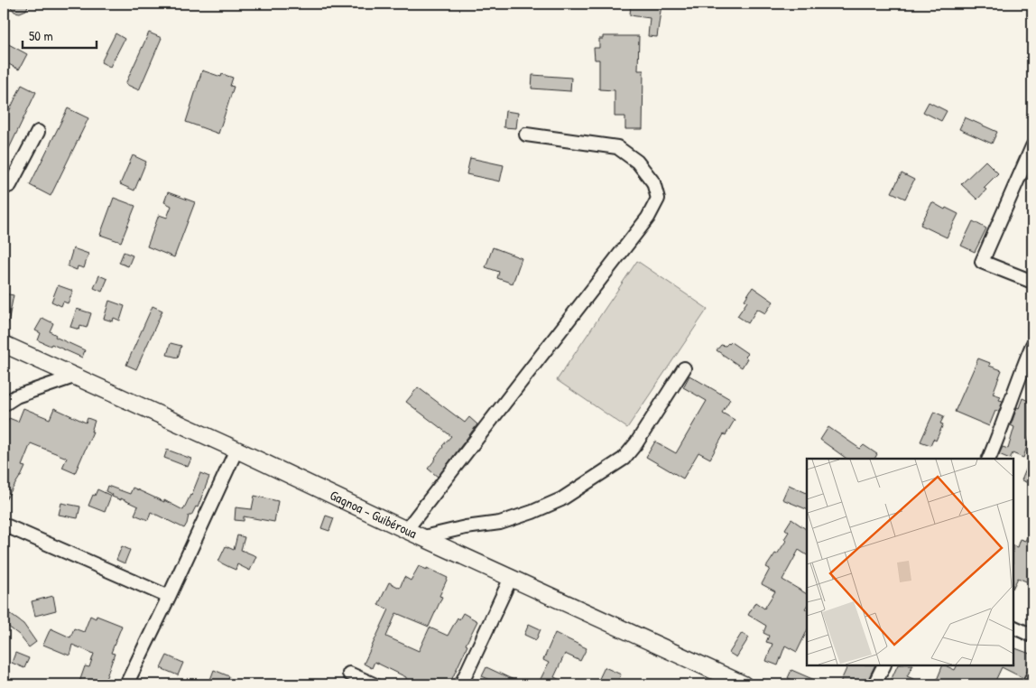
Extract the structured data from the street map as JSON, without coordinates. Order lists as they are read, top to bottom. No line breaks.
{"streets":{"main road":["Gagnoa - Guibéroua"]},"scale_bar":"50 m"}
